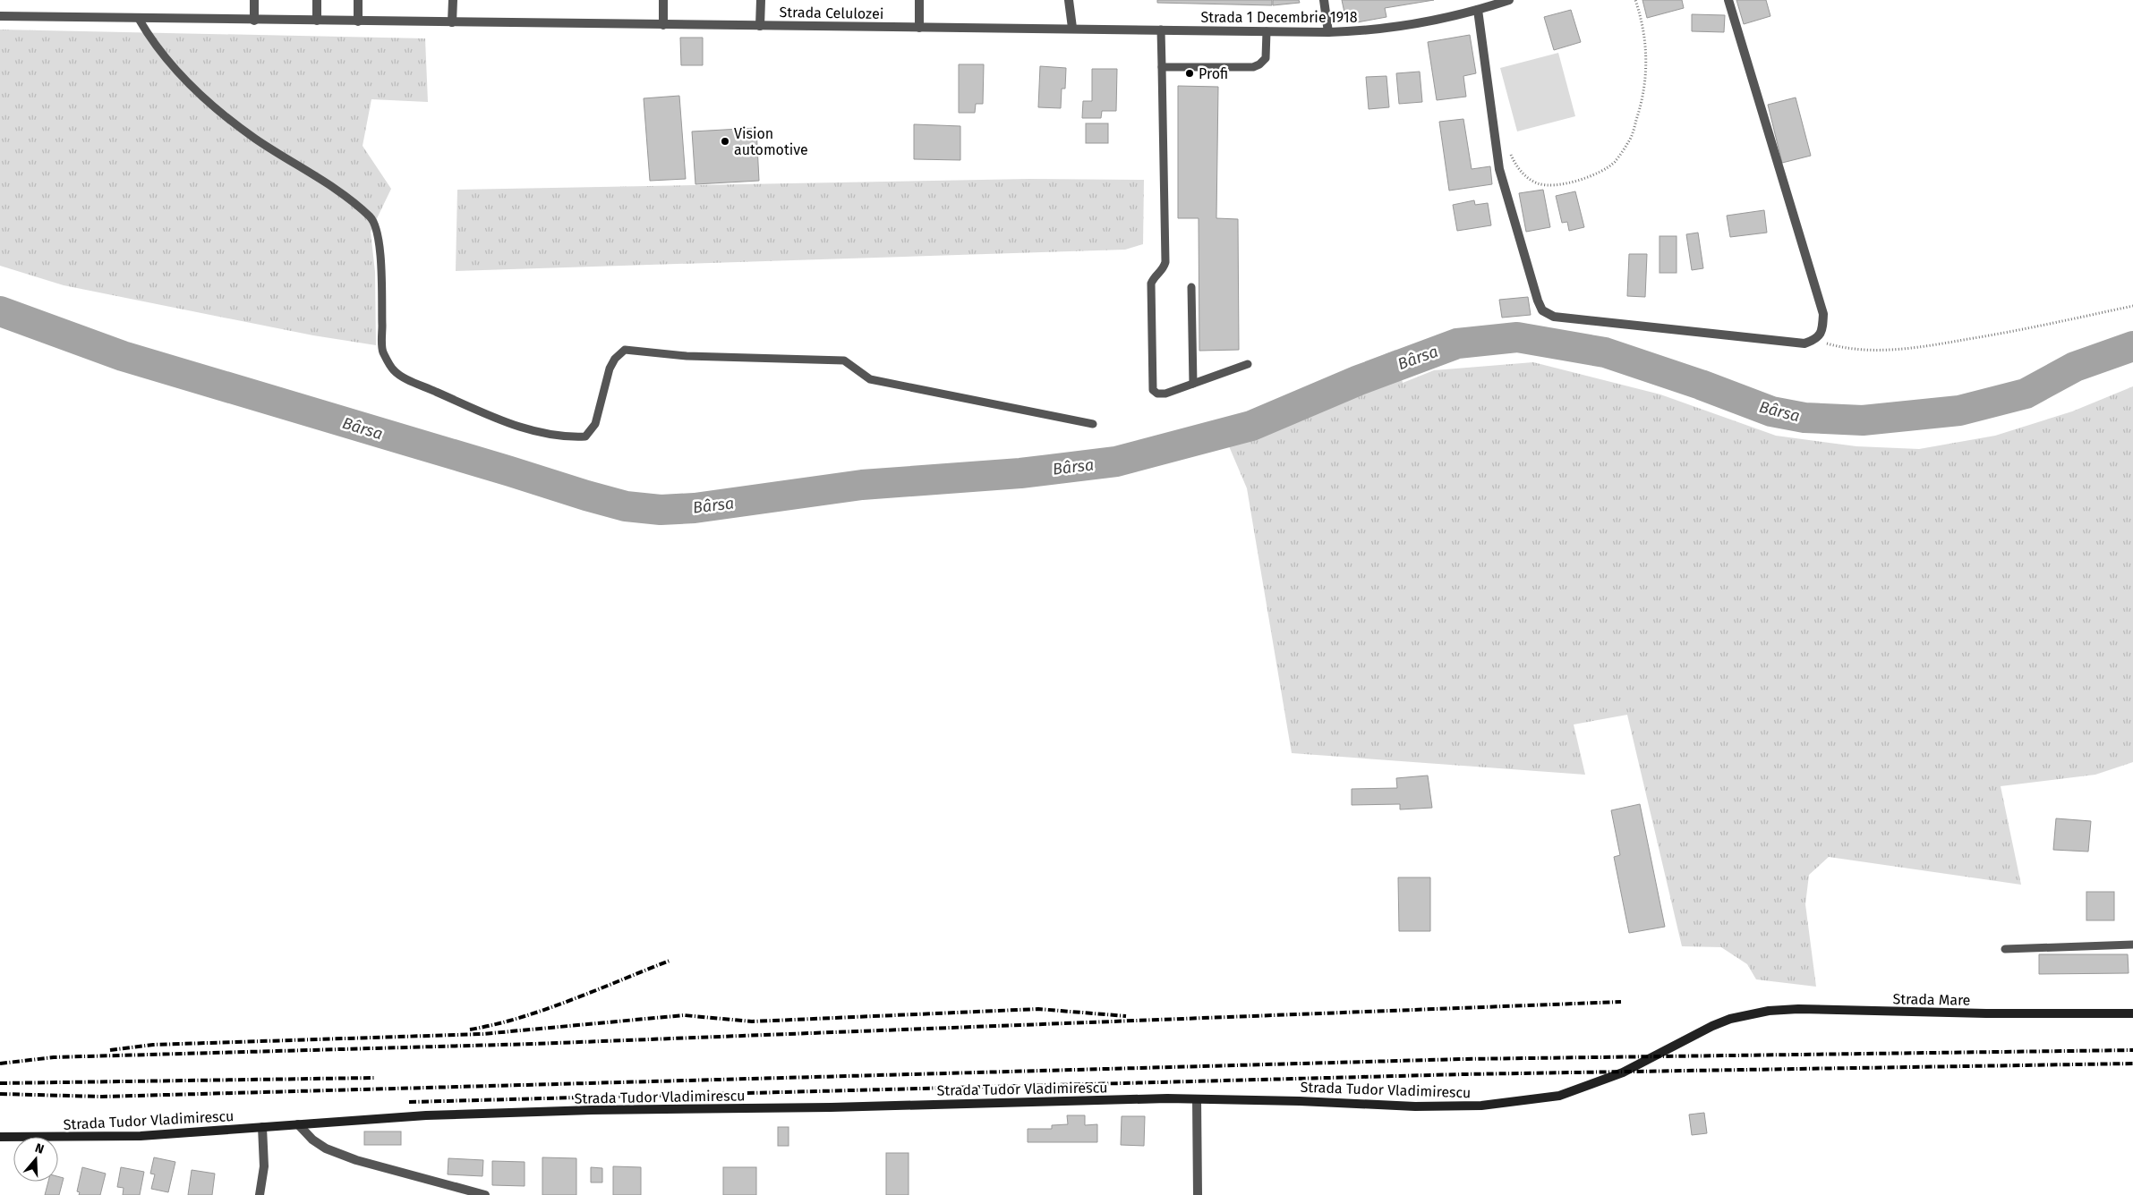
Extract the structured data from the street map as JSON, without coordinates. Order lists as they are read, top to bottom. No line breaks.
{"streets":{"main road":["Strada Mare","Strada Tudor Vladimirescu"],"street":["Strada Celulozei","Strada 1 Decembrie 1918"]},"crossings":[["Strada Celulozei","Strada 1 Decembrie 1918"],["Strada Mare","Strada Tudor Vladimirescu"]],"water":["Bârsa"],"places":["Profi","Vision automotive"],"north":"top"}
